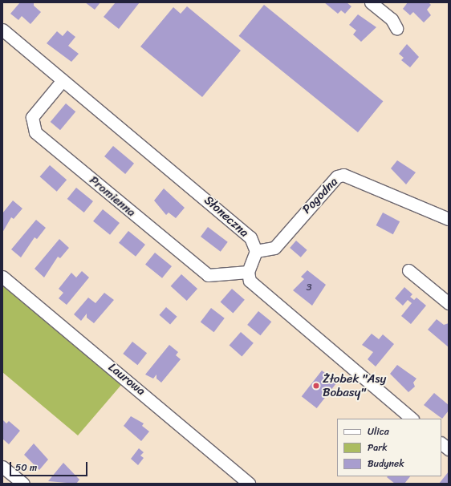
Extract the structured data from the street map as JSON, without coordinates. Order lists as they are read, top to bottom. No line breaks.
{"streets":{"street":["Pogodna","Promienna","Słoneczna","Laurowa"]},"crossings":[["Pogodna","Słoneczna"],["Promienna","Słoneczna"]],"places":["Żłobek \"Asy Bobasy\""],"house_numbers":["3"],"legend":["Ulica","Park","Budynek"],"scale_bar":"50 m"}
